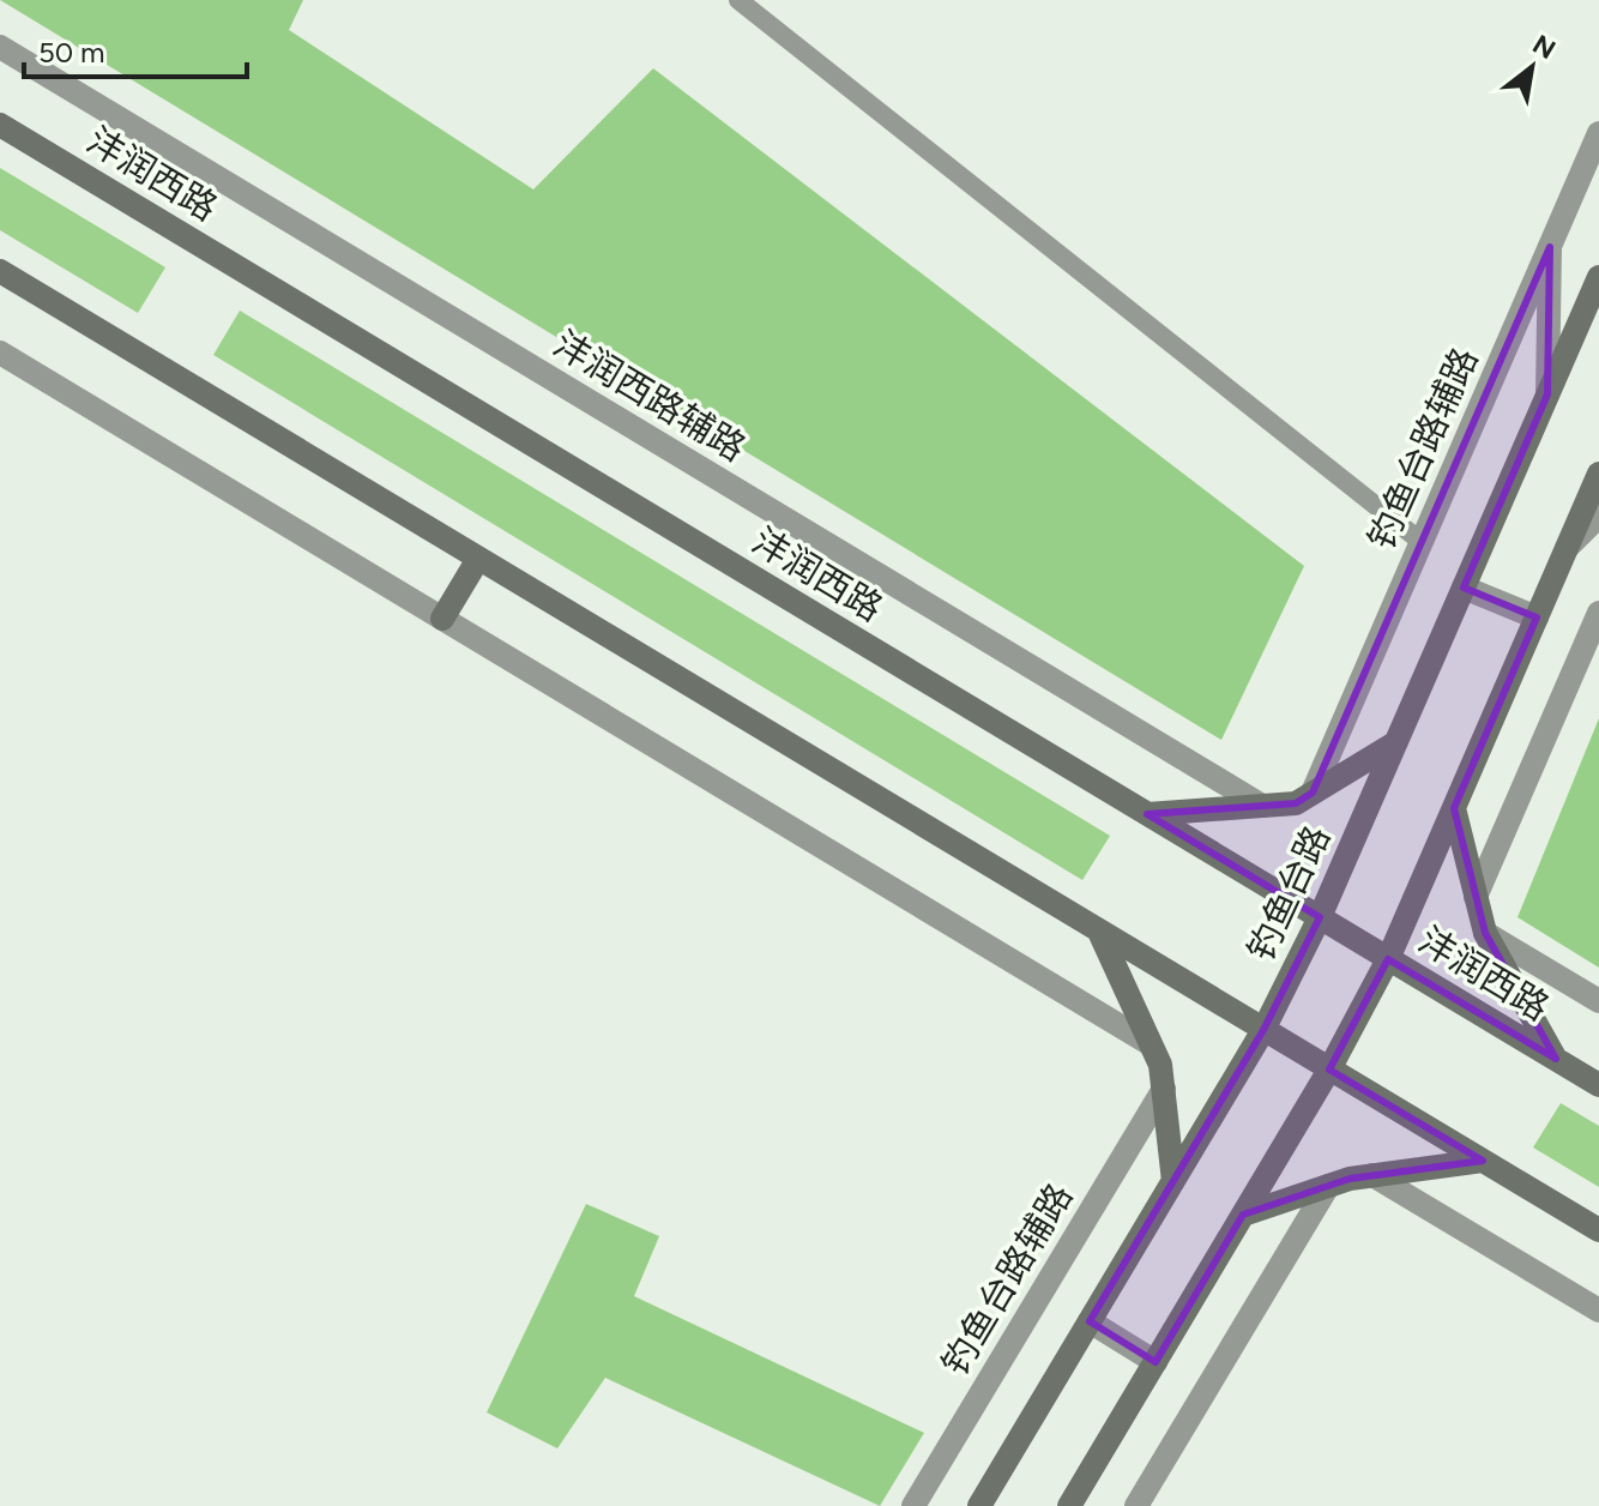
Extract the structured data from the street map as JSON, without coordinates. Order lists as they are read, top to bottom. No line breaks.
{"streets":{"main road":["沣润西路","钓鱼台路"],"street":["沣润西路辅路","钓鱼台路辅路"]},"crossings":[["沣润西路","钓鱼台路"]],"scale_bar":"50 m","north":"top right"}
